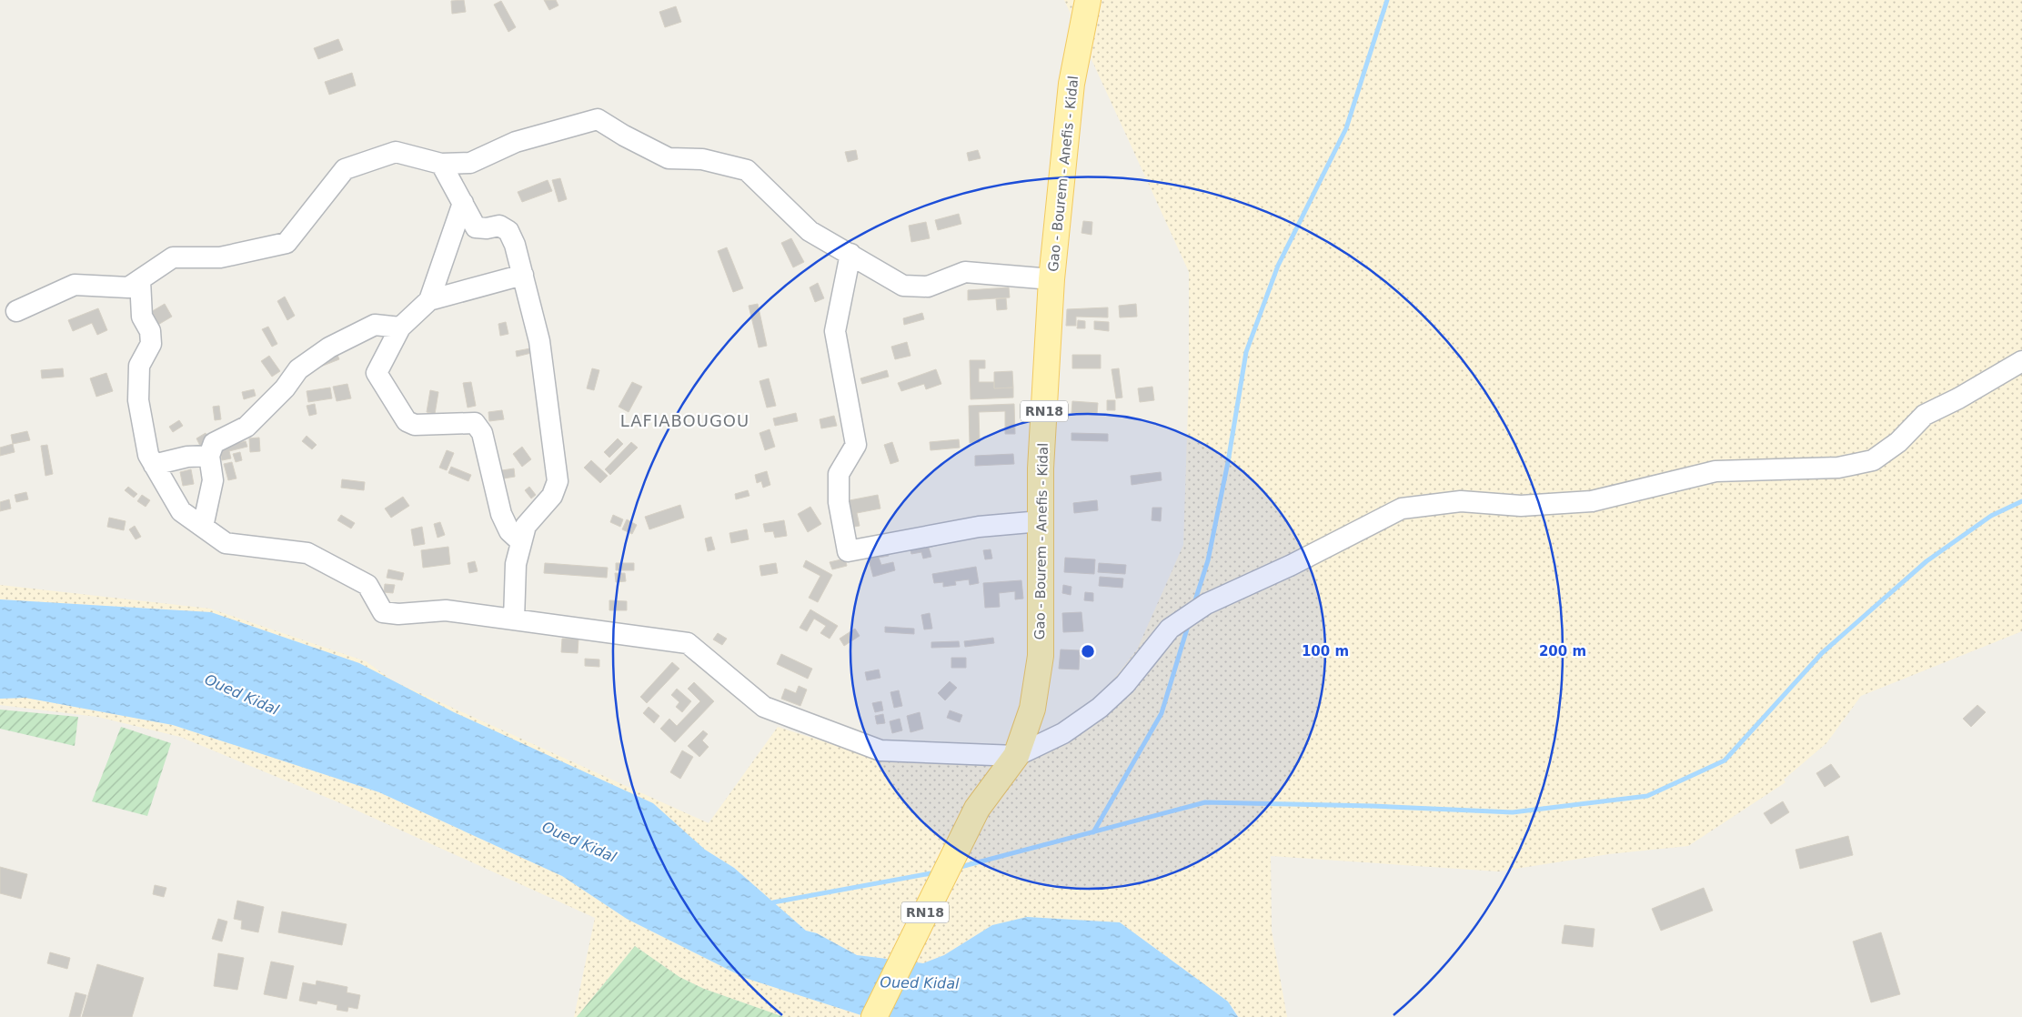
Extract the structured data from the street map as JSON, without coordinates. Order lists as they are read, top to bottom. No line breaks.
{"streets":{"main road":["Gao - Bourem - Anefis - Kidal","RN18"]},"districts":["LAFIABOUGOU"],"water":["Oued Kidal"],"rings":["100 m","200 m"]}
